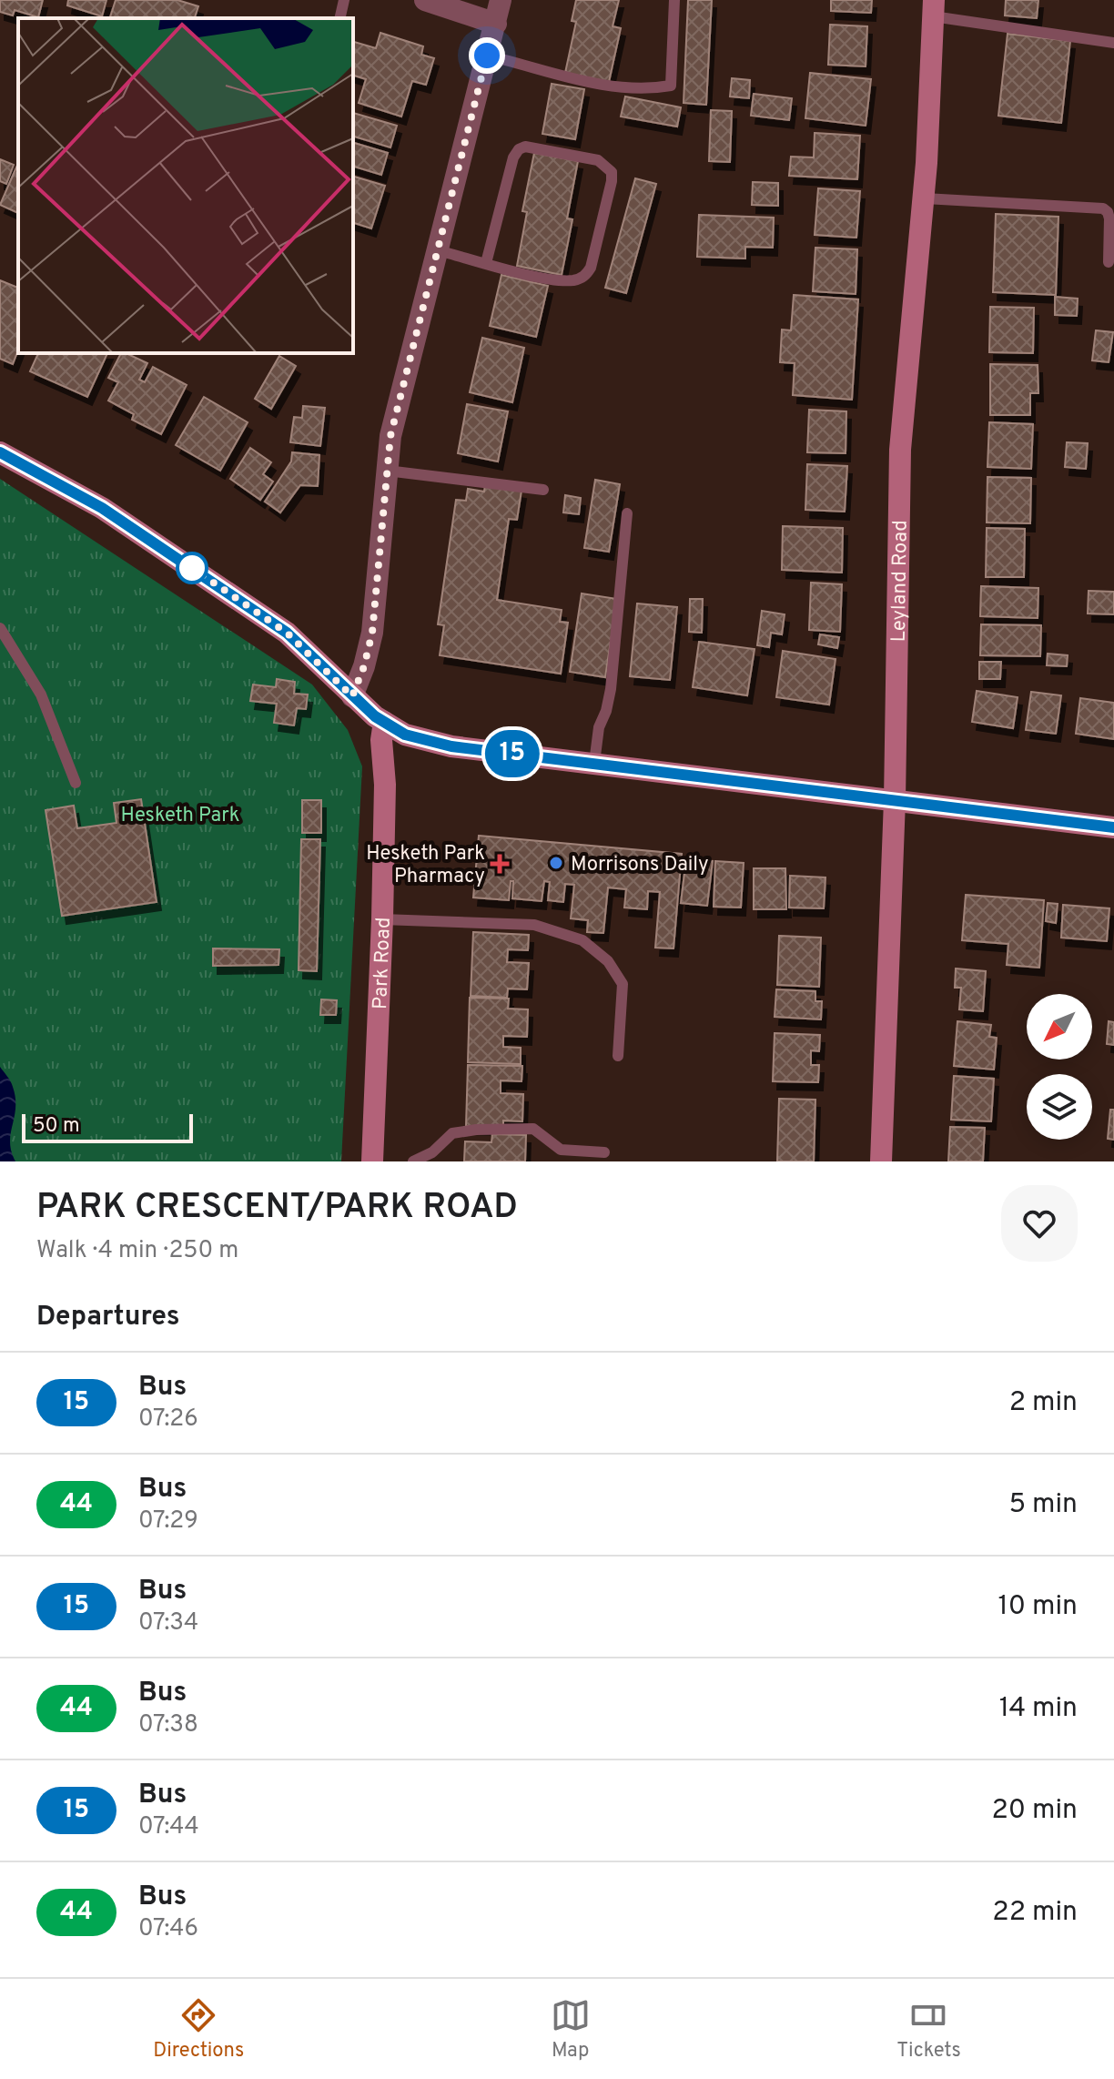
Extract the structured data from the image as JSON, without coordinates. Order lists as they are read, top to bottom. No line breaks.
{"streets":{"street":["Leyland Road","Park Road"]},"parks":["Hesketh Park"],"places":{"other":["Morrisons Daily"],"health":["Hesketh Park Pharmacy"]},"lines":["bus line 15"],"scale_bar":"50 m","north":"bottom left","page":{"on_map":"15","scale":"50 m","heading":[["PARK CRESCENT/PARK ROAD","Walk · 4 min · 250 m"],"Departures"],"list":[{"mark":"15","name":"Bus","note":"07:26","value":"2 min"},{"mark":"44","name":"Bus","note":"07:29","value":"5 min"},{"mark":"15","name":"Bus","note":"07:34","value":"10 min"},{"mark":"44","name":"Bus","note":"07:38","value":"14 min"},{"mark":"15","name":"Bus","note":"07:44","value":"20 min"},{"mark":"44","name":"Bus","note":"07:46","value":"22 min"}],"tabs":["Directions","Map","Tickets"]}}
